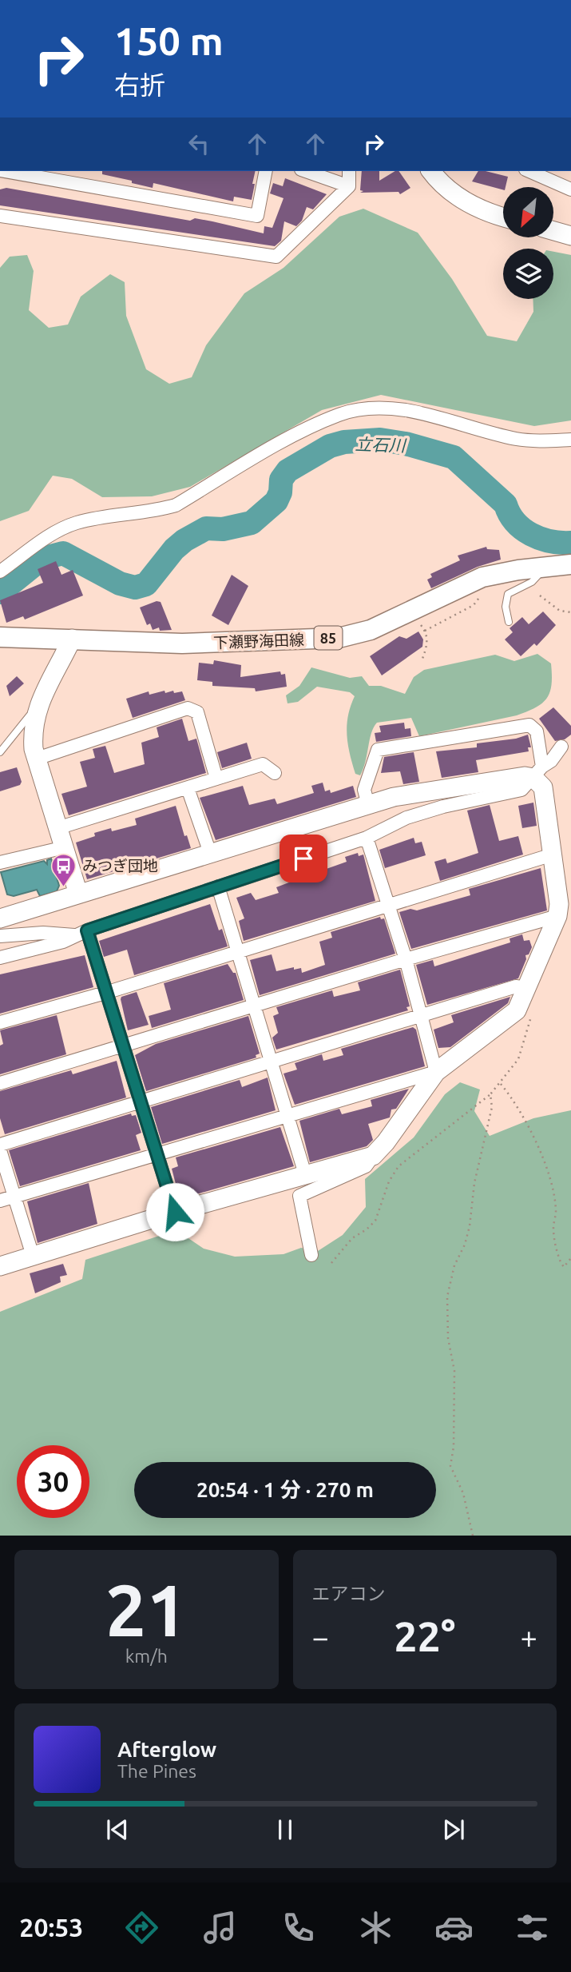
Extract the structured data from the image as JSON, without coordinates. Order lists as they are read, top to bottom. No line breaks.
{"streets":{"main road":["85","下瀬野海田線"]},"water":["立石川"],"places":{"bus stop":["みつぎ団地"]},"north":"bottom left","page":{"turn":["150 m","右折"],"limit":"30","trip":"20:54 · 1 分 · 270 m","tile":[["21","km/h"],"エアコン"],"heat":["−","22°","+"],"song":["Afterglow","The Pines"],"tabs":"20:53"}}
